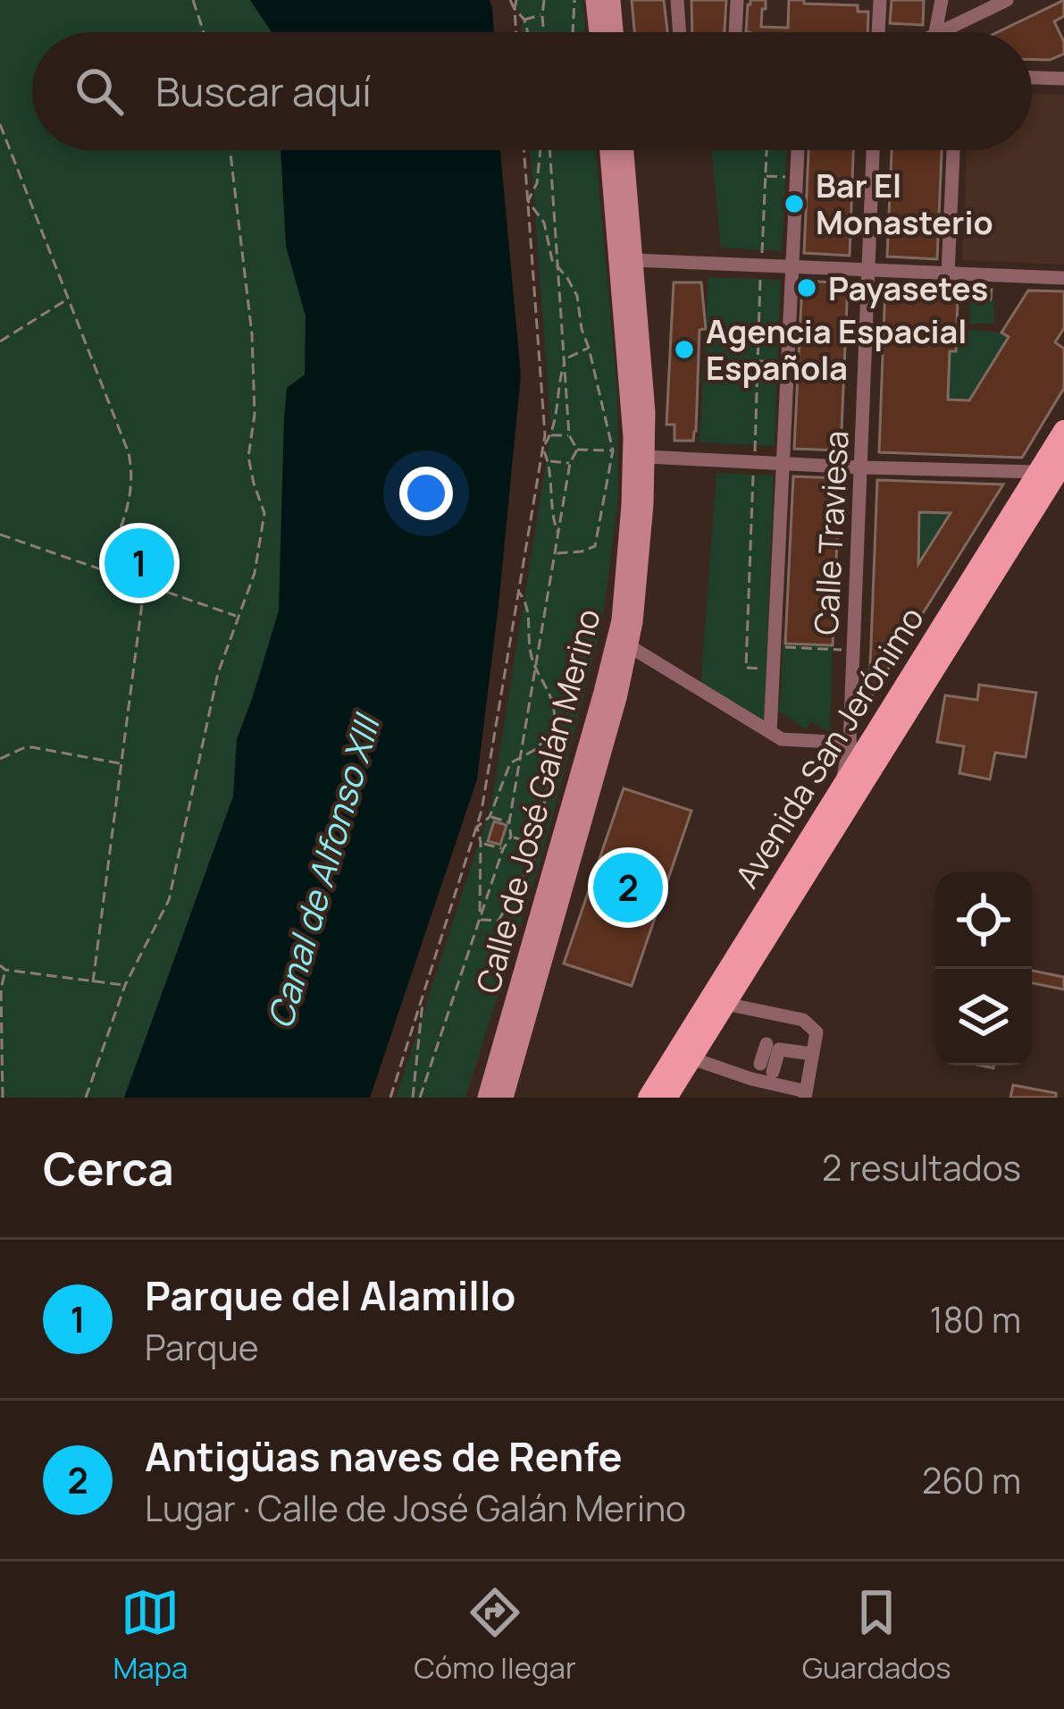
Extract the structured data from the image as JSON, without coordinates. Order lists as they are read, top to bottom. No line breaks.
{"streets":{"main road":["Avenida San Jerónimo","Calle de José Galán Merino"],"street":["Calle Traviesa"]},"crossings":[["Calle Traviesa","Avenida San Jerónimo"]],"water":["Canal de Alfonso XIII"],"places":["Bar El Monasterio","Payasetes","Agencia Espacial Española"],"page":{"search":"Buscar aquí","pins":["1","2"],"heading":["Cerca","2 resultados"],"list":[{"mark":"1","name":"Parque del Alamillo","note":"Parque","value":"180 m"},{"mark":"2","name":"Antigüas naves de Renfe","note":"Lugar · Calle de José Galán Merino","value":"260 m"}],"nav":["Mapa","Cómo llegar","Guardados"]}}
